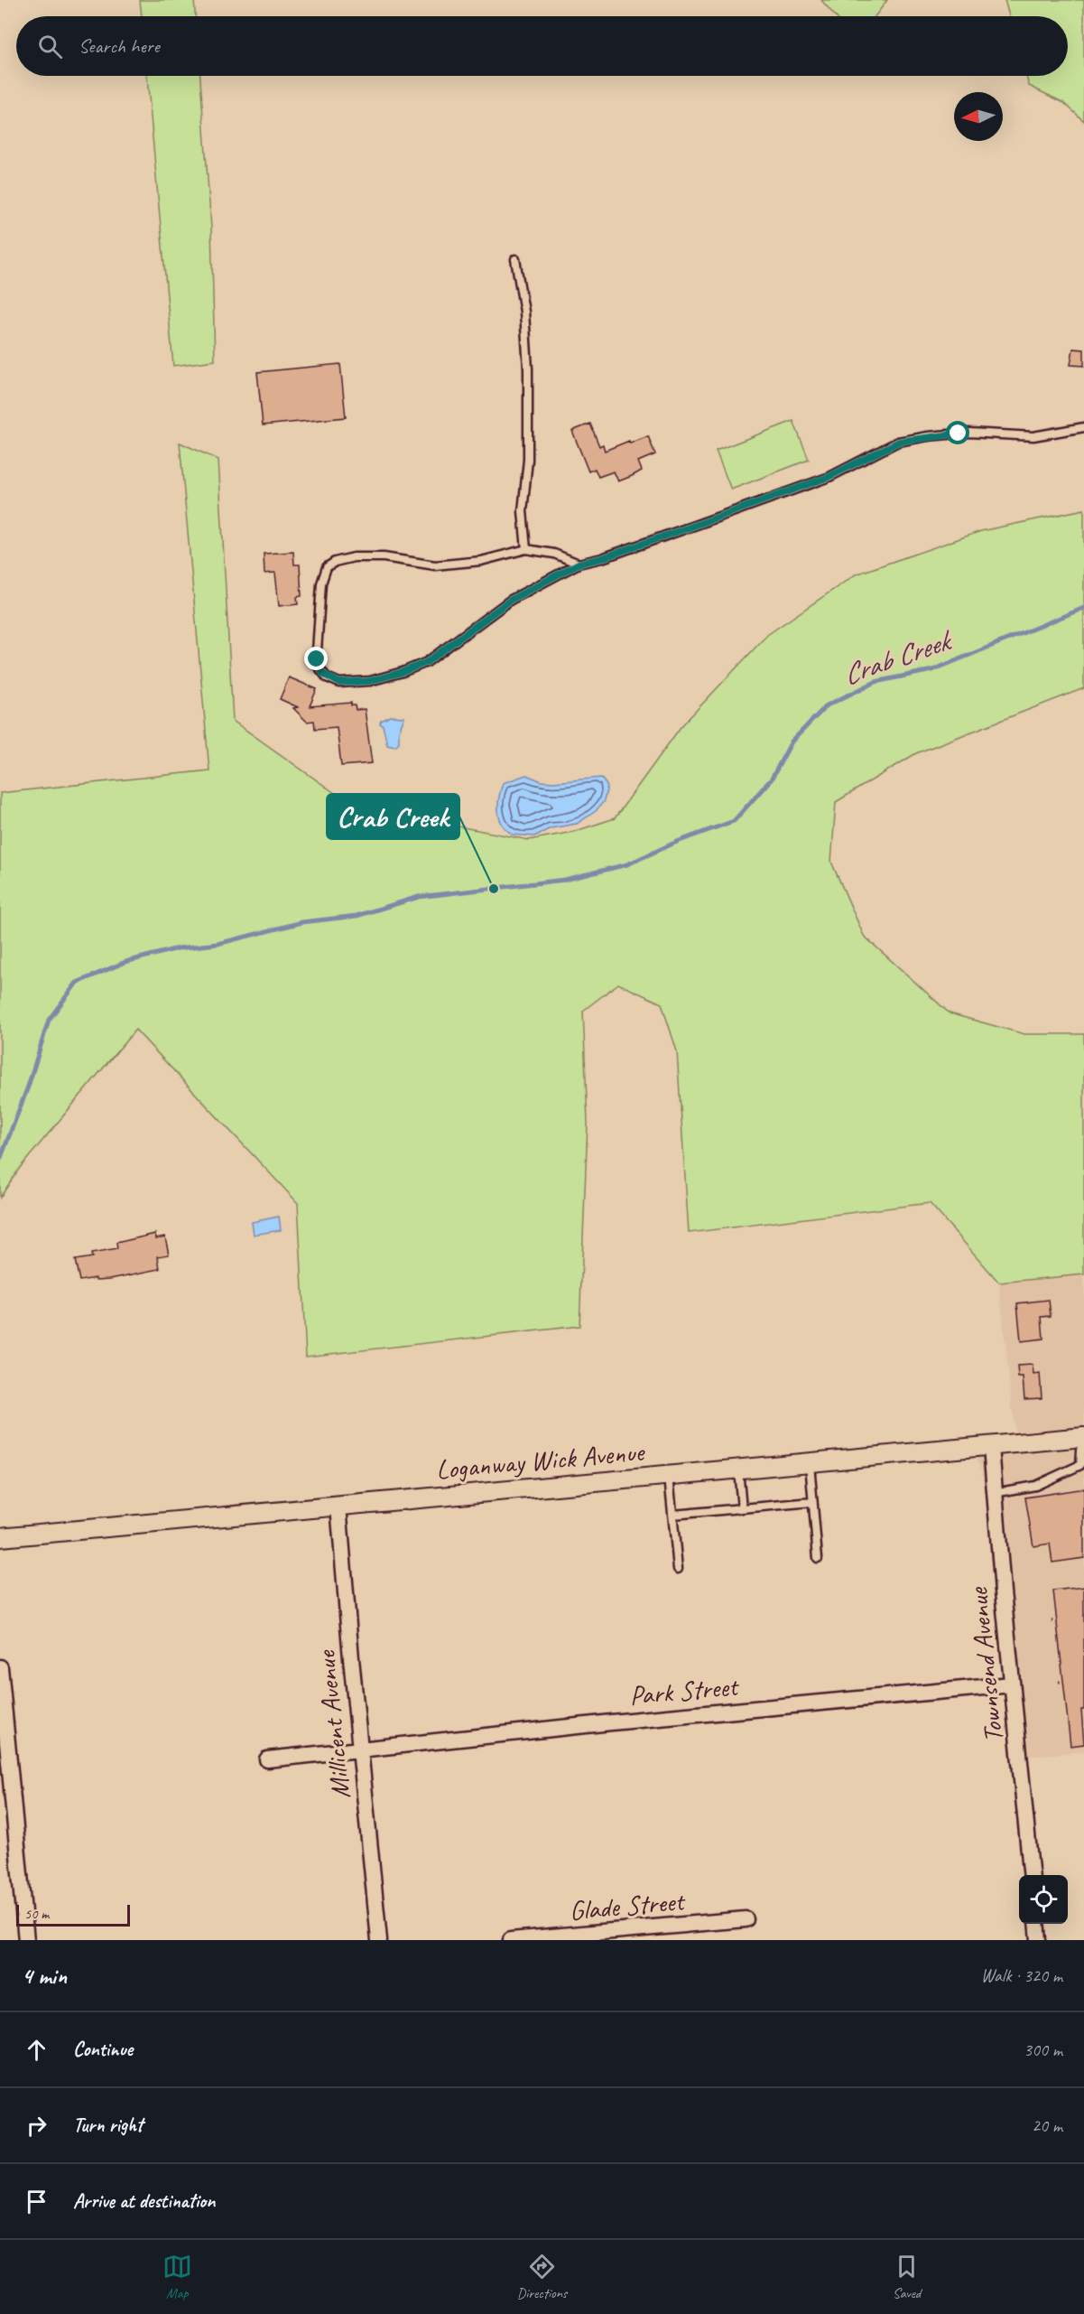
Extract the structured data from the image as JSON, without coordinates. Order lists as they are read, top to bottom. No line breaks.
{"streets":{"street":["Loganway Wick Avenue","Townsend Avenue","Park Street","Millicent Avenue","Glade Street"]},"crossings":[["Loganway Wick Avenue","Townsend Avenue"],["Loganway Wick Avenue","Millicent Avenue"],["Townsend Avenue","Park Street"],["Park Street","Millicent Avenue"]],"water":["Crab Creek"],"places":["Crab Creek"],"scale_bar":"50 m","north":"left","page":{"search":"Search here","scale":"50 m","heading":["4 min","Walk · 320 m"],"list":[["Continue","300 m"],["Turn right","20 m"],"Arrive at destination"],"nav":["Map","Directions","Saved"]}}
